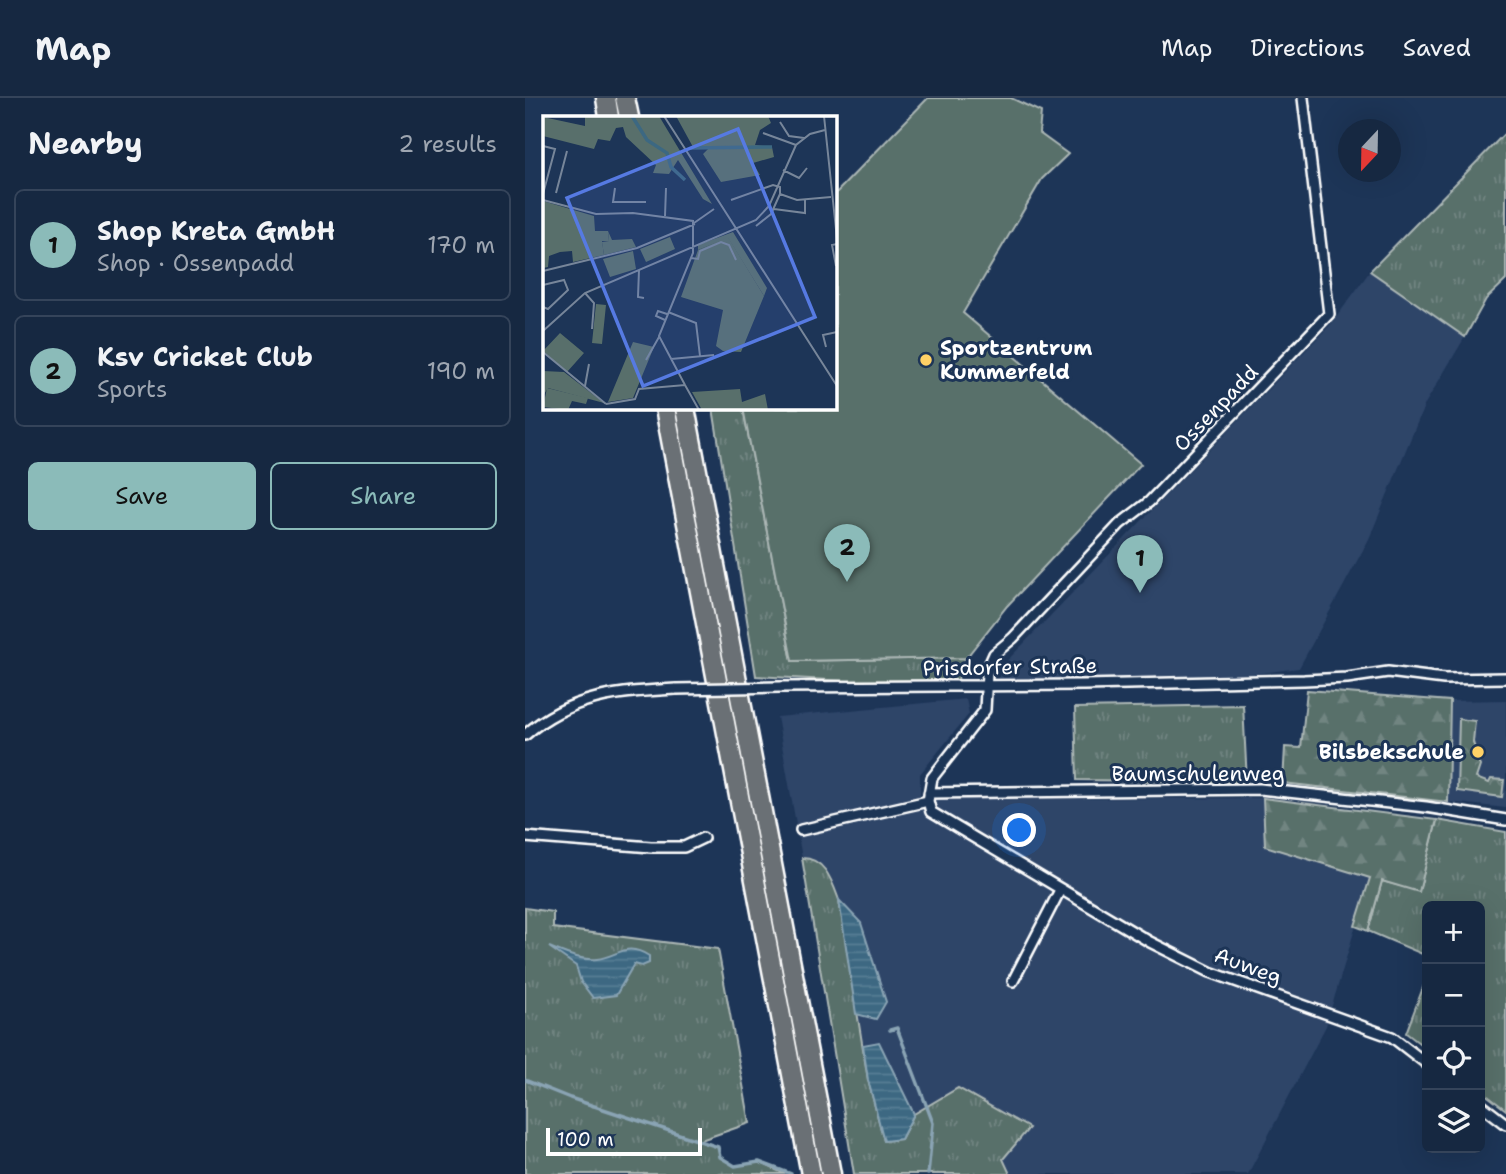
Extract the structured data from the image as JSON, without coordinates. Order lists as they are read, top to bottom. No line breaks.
{"streets":{"street":["Ossenpadd","Prisdorfer Straße","Baumschulenweg","Auweg"]},"crossings":[["Ossenpadd","Prisdorfer Straße"],["Baumschulenweg","Auweg"]],"places":["Sportzentrum Kummerfeld","Bilsbekschule"],"scale_bar":"100 m","north":"bottom","page":{"header":"Map","nav":["Map","Directions","Saved"],"heading":["Nearby","2 results"],"list":[{"mark":"1","name":"Shop Kreta GmbH","note":"Shop · Ossenpadd","value":"170 m"},{"mark":"2","name":"Ksv Cricket Club","note":"Sports","value":"190 m"}],"buttons":["Save","Share"],"pins":["2","1"],"map_buttons":["+","−"],"scale":"100 m"}}
